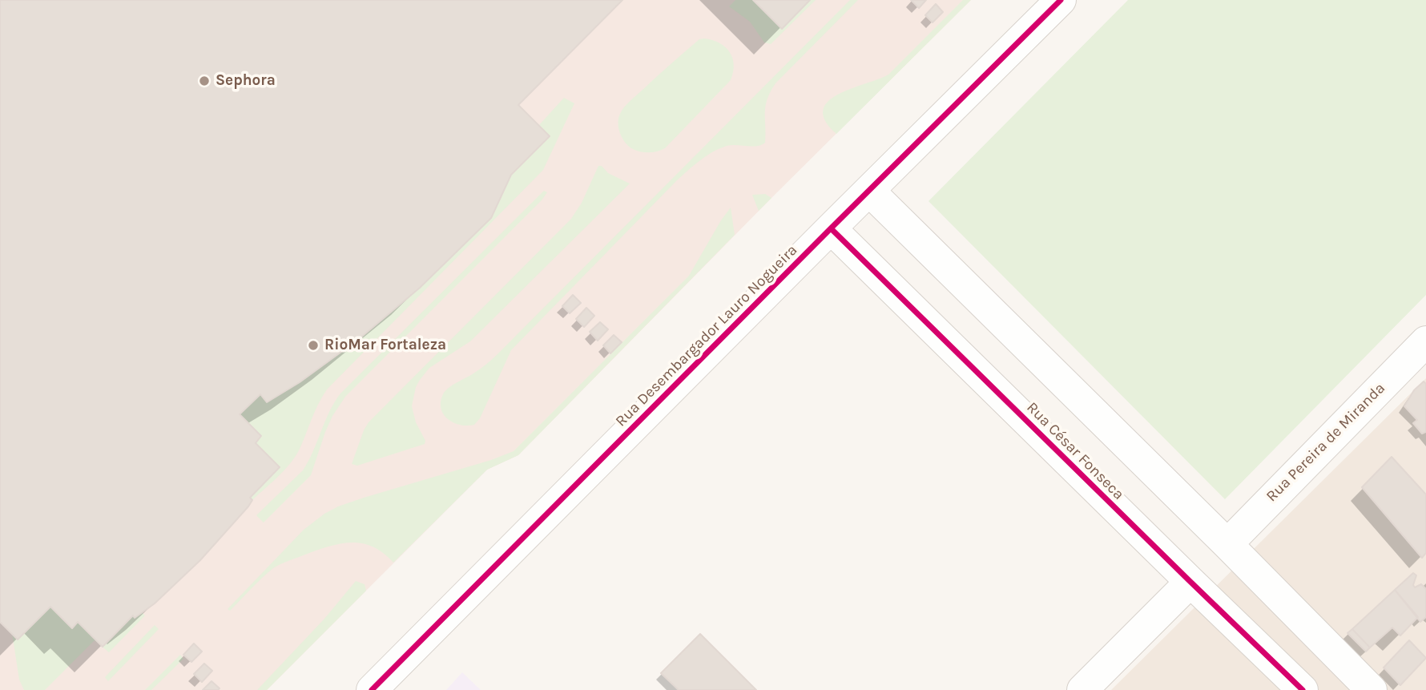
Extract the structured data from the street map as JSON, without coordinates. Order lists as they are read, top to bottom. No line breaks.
{"streets":{"street":["Rua Desembargador Lauro Nogueira","Rua Pereira de Miranda","Rua César Fonseca"]},"crossings":[["Rua Desembargador Lauro Nogueira","Rua César Fonseca"]],"places":["Sephora","RioMar Fortaleza"]}
